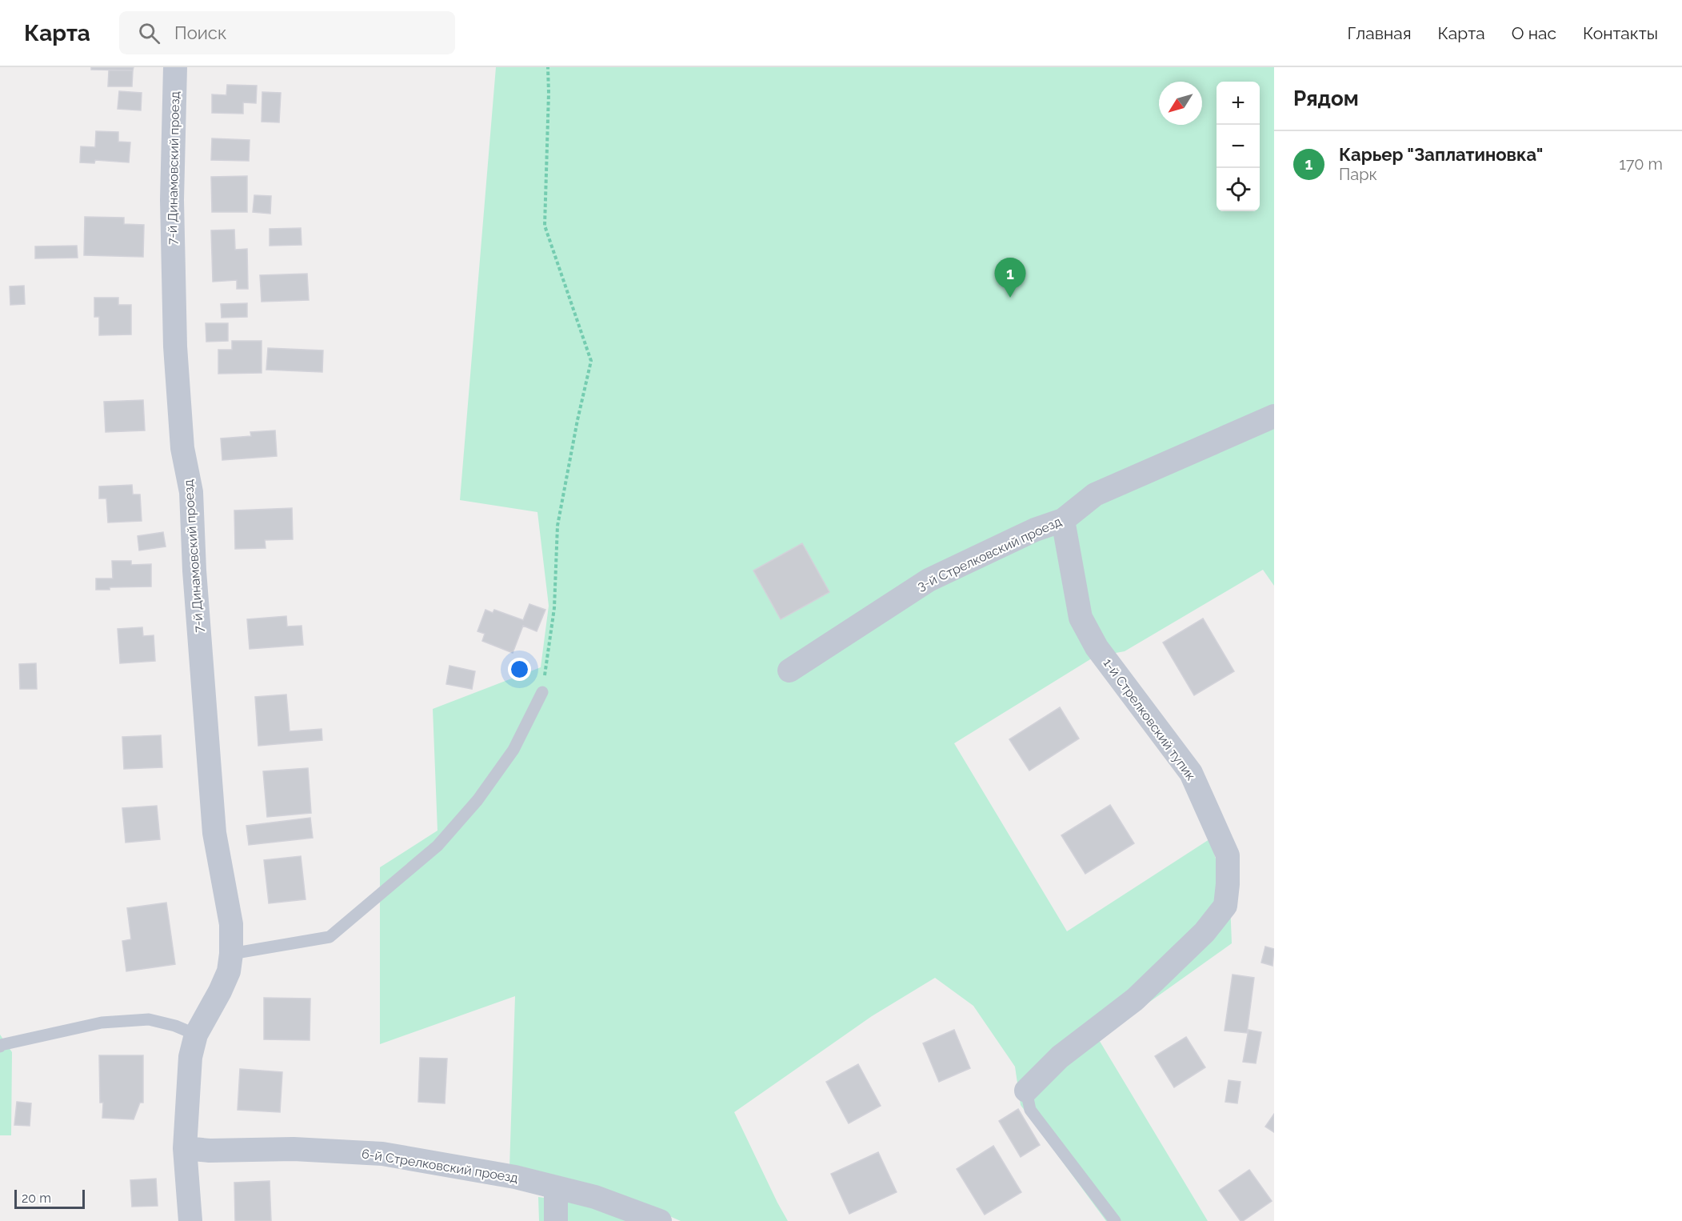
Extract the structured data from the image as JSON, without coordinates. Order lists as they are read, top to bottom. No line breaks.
{"streets":{"street":["7-й Динамовский проезд","3-й Стрелковский проезд","1-й Стрелковский тупик","6-й Стрелковский проезд"]},"crossings":[["7-й Динамовский проезд","6-й Стрелковский проезд"],["3-й Стрелковский проезд","1-й Стрелковский тупик"]],"scale_bar":"20 m","north":"bottom left","page":{"header":"Карта","search":"Поиск","nav":["Главная","Карта","О нас","Контакты"],"heading":"Рядом","map_buttons":["+","−"],"list":[{"mark":"1","name":"Карьер \"Заплатиновка\"","note":"Парк","value":"170 m"}],"pins":"1","scale":"20 m"}}
